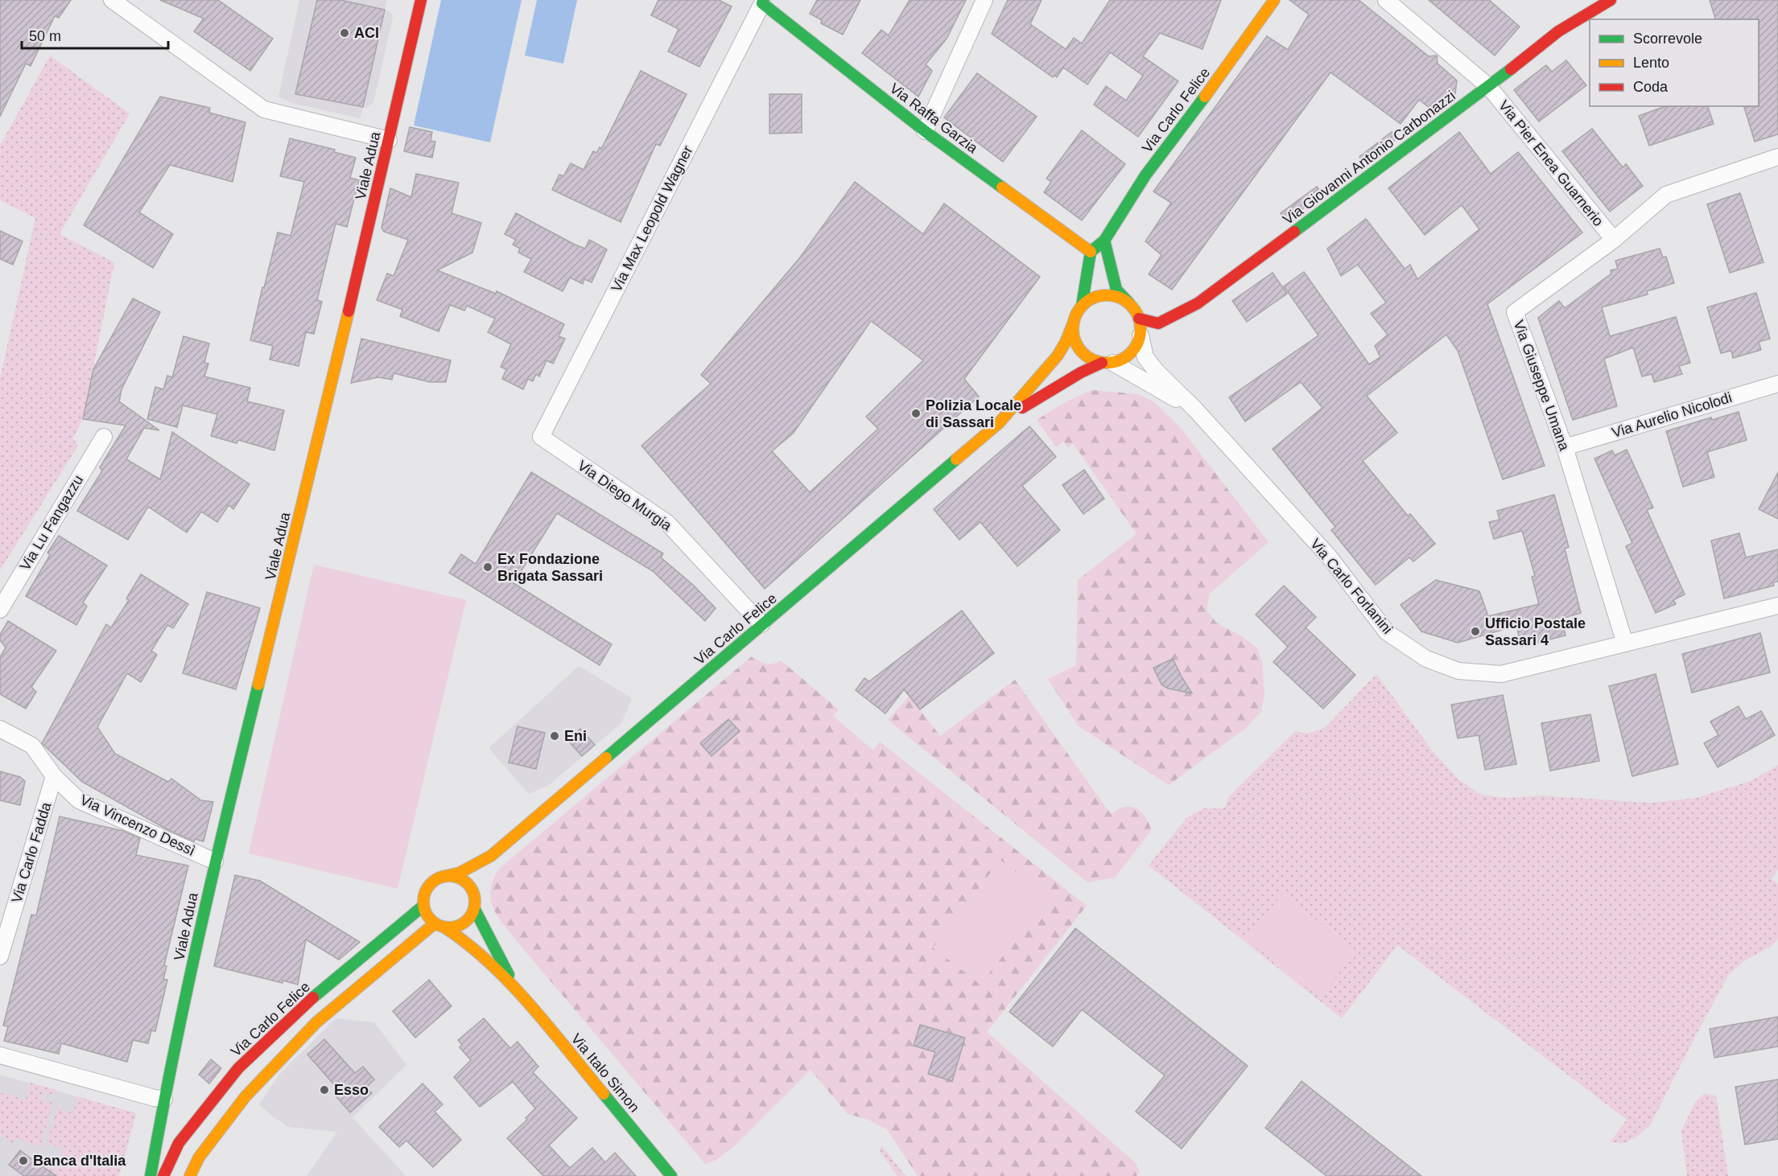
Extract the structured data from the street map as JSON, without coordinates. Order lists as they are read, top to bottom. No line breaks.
{"streets":{"main road":["Via Carlo Felice","Via Raffa Garzia","Via Giovanni Antonio Carbonazzi","Viale Adua","Via Italo Simon"],"street":["Via Pier Enea Guarnerio","Via Max Leopold Wagner","Via Giuseppe Umana","Via Aurelio Nicolodi","Via Diego Murgia","Via Lu Fangazzu","Via Carlo Forlanini","Via Vincenzo Dessì","Via Carlo Fadda"]},"crossings":[["Via Carlo Felice","Via Raffa Garzia"],["Via Carlo Felice","Via Giovanni Antonio Carbonazzi"],["Via Carlo Felice","Via Diego Murgia"],["Via Carlo Felice","Via Carlo Forlanini"],["Via Carlo Felice","Via Italo Simon"],["Via Raffa Garzia","Via Max Leopold Wagner"],["Via Giovanni Antonio Carbonazzi","Via Pier Enea Guarnerio"],["Via Giovanni Antonio Carbonazzi","Via Carlo Forlanini"],["Via Pier Enea Guarnerio","Via Giuseppe Umana"],["Viale Adua","Via Vincenzo Dessì"],["Via Max Leopold Wagner","Via Diego Murgia"],["Via Giuseppe Umana","Via Aurelio Nicolodi"],["Via Giuseppe Umana","Via Carlo Forlanini"],["Via Vincenzo Dessì","Via Carlo Fadda"]],"places":["ACI","Polizia Locale di Sassari","Ex Fondazione Brigata Sassari","Ufficio Postale Sassari 4","Eni","Esso","Banca d'Italia"],"legend":["Scorrevole","Lento","Coda"],"scale_bar":"50 m"}
